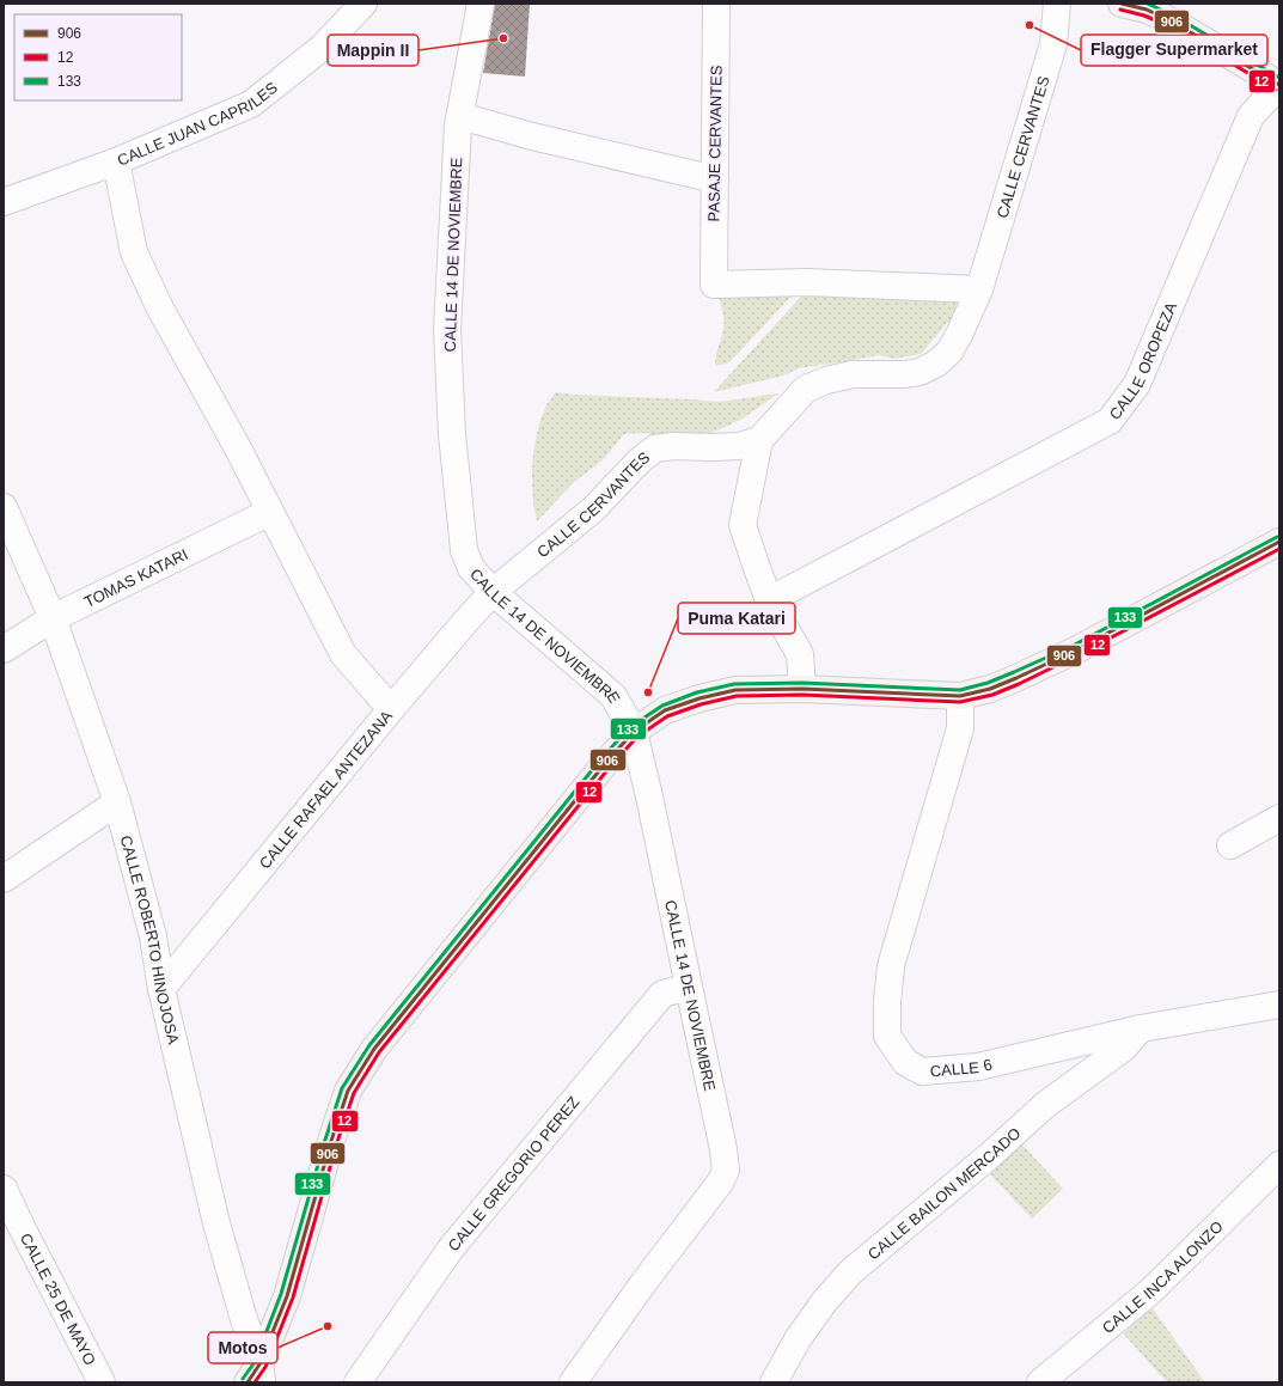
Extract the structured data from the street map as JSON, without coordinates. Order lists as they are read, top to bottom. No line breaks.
{"streets":{"street":["CALLE JUAN CAPRILES","PASAJE CERVANTES","CALLE CERVANTES","CALLE 14 DE NOVIEMBRE","CALLE OROPEZA","TOMAS KATARI","CALLE RAFAEL ANTEZANA","CALLE ROBERTO HINOJOSA","CALLE 6","CALLE GREGORIO PEREZ","CALLE BAILON MERCADO","CALLE INCA ALONZO","CALLE 25 DE MAYO"]},"crossings":[["PASAJE CERVANTES","CALLE CERVANTES"],["CALLE CERVANTES","CALLE 14 DE NOVIEMBRE"],["CALLE CERVANTES","CALLE RAFAEL ANTEZANA"],["CALLE 14 DE NOVIEMBRE","CALLE RAFAEL ANTEZANA"],["CALLE 14 DE NOVIEMBRE","CALLE GREGORIO PEREZ"],["TOMAS KATARI","CALLE ROBERTO HINOJOSA"],["CALLE RAFAEL ANTEZANA","CALLE ROBERTO HINOJOSA"],["CALLE 6","CALLE BAILON MERCADO"]],"places":["Flagger Supermarket","Mappin II","Puma Katari","Motos"],"lines":["transit line 906","transit line 133","transit line 12"],"legend":["906","12","133"]}
